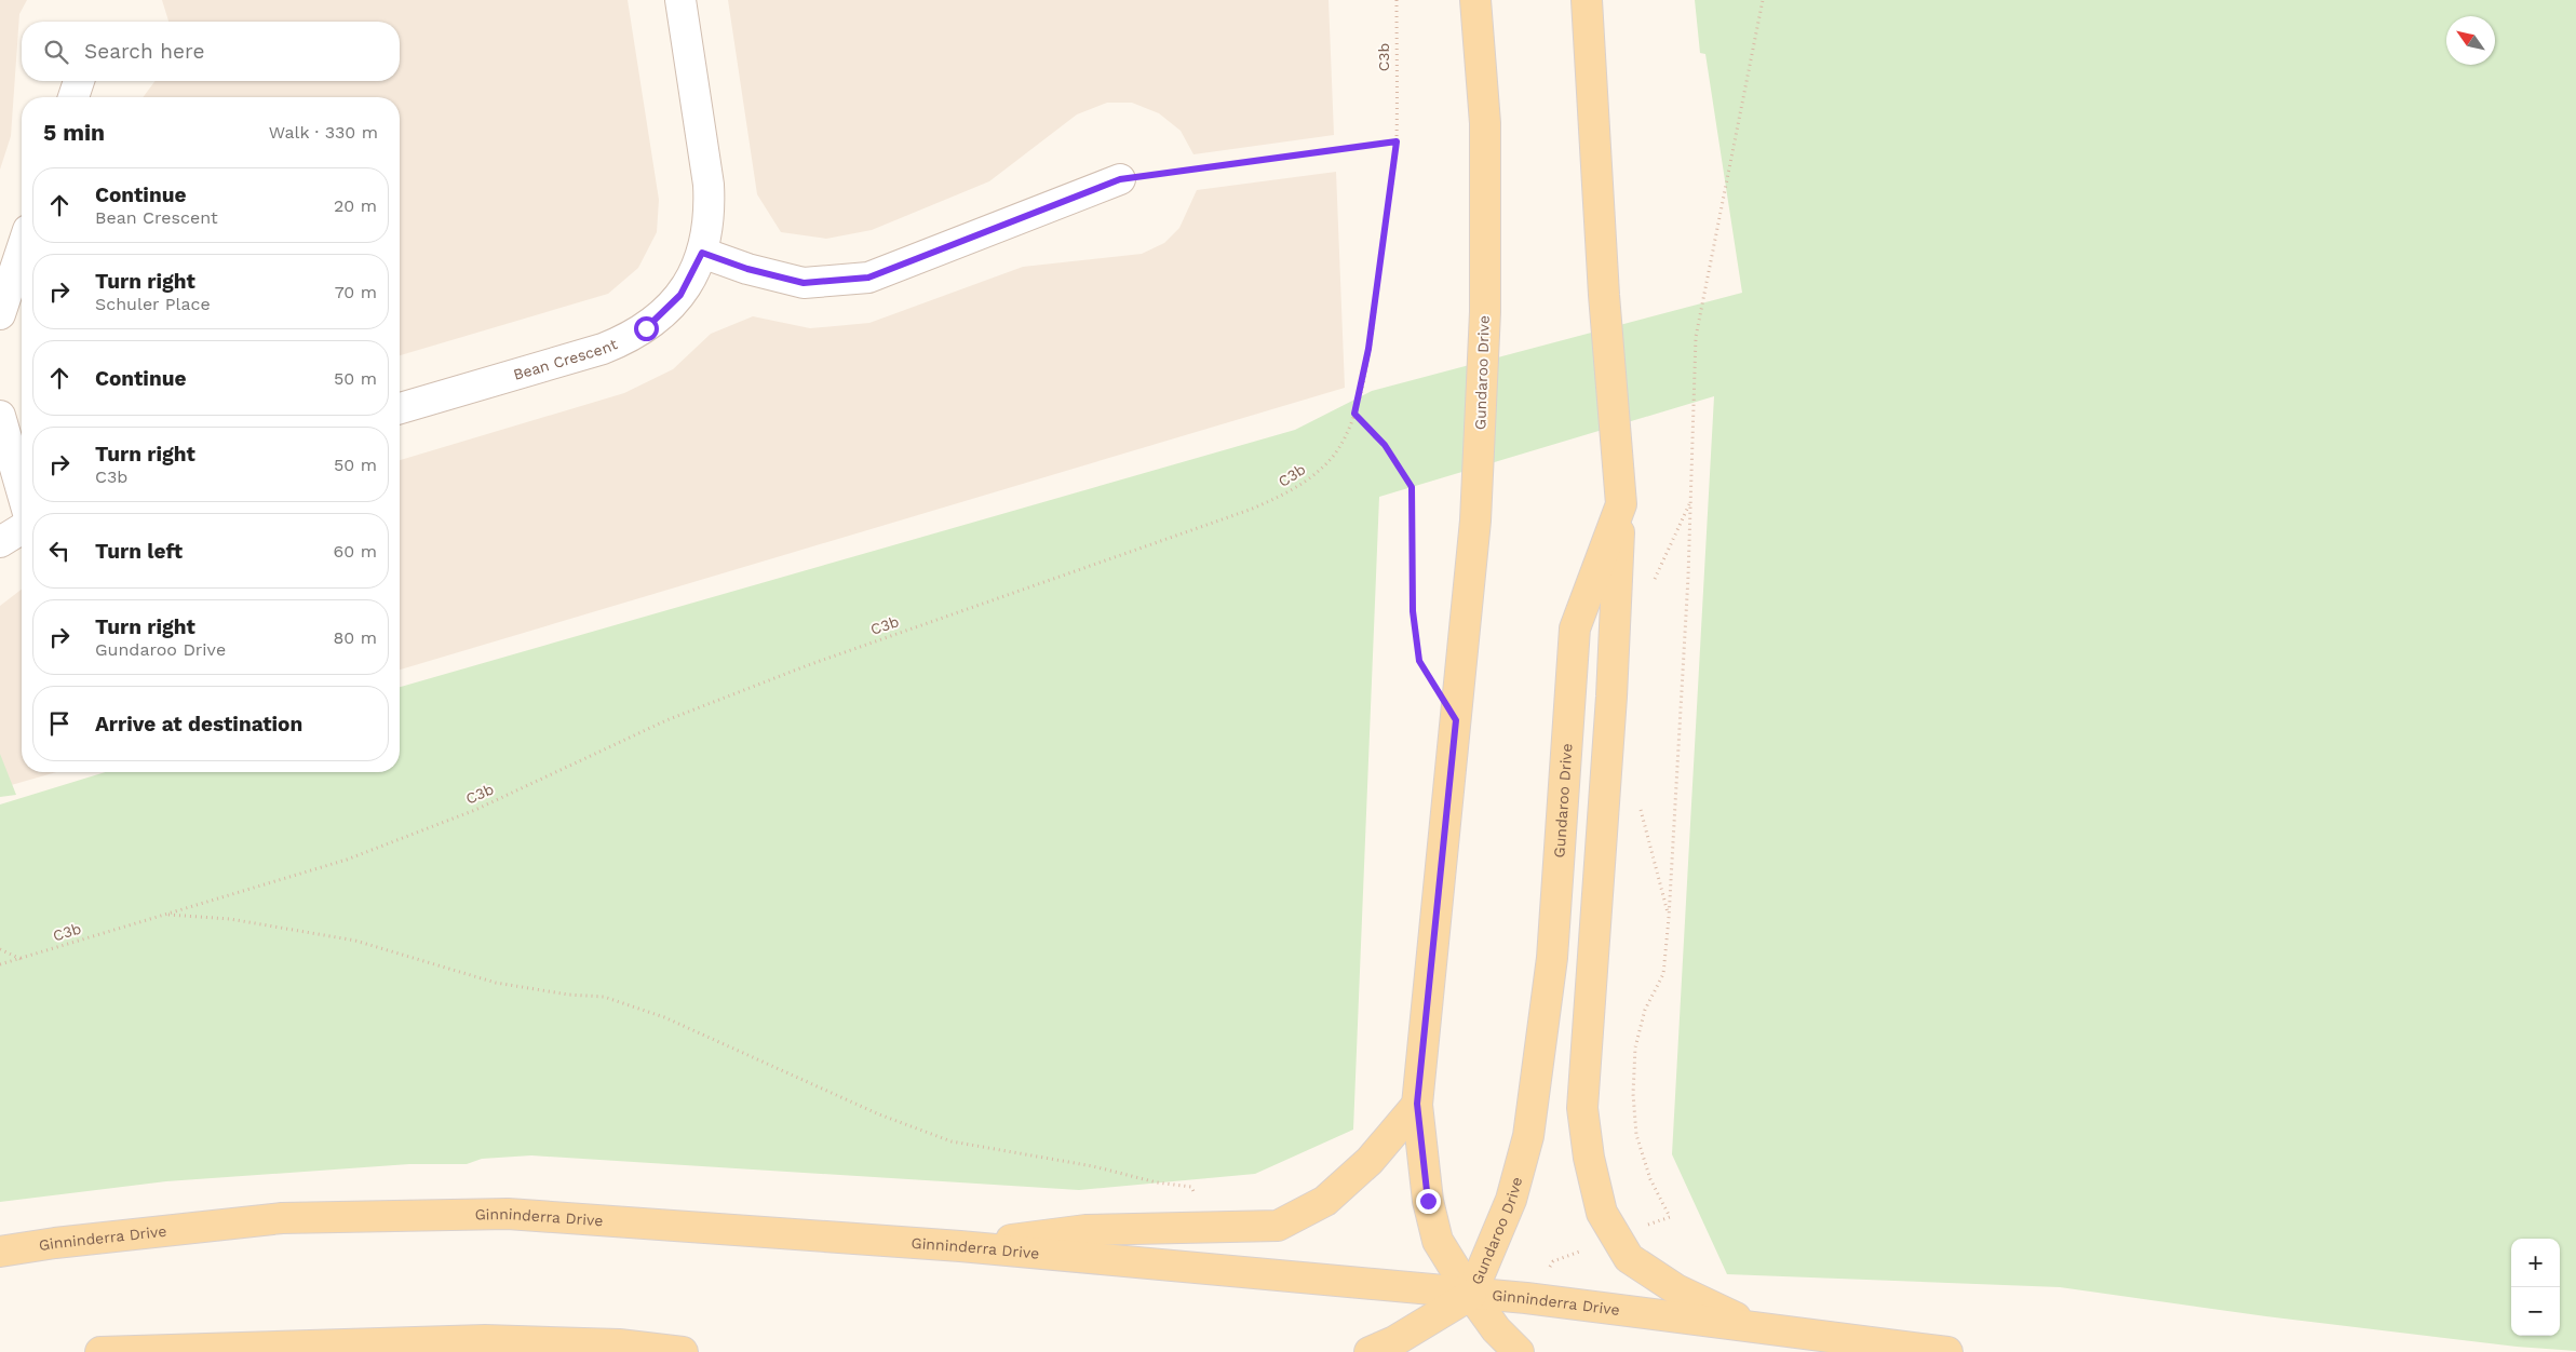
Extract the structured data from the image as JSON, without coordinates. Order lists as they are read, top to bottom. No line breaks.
{"streets":{"main road":["Gundaroo Drive","Ginninderra Drive"],"street":["Bean Crescent"],"path":["C3b"]},"crossings":[["Gundaroo Drive","Ginninderra Drive"]],"north":"top left","page":{"search":"Search here","heading":["5 min","Walk · 330 m"],"list":[["Continue","Bean Crescent","20 m"],["Turn right","Schuler Place","70 m"],["Continue","50 m"],["Turn right","C3b","50 m"],["Turn left","60 m"],["Turn right","Gundaroo Drive","80 m"],"Arrive at destination"],"map_buttons":["+","−"]}}
